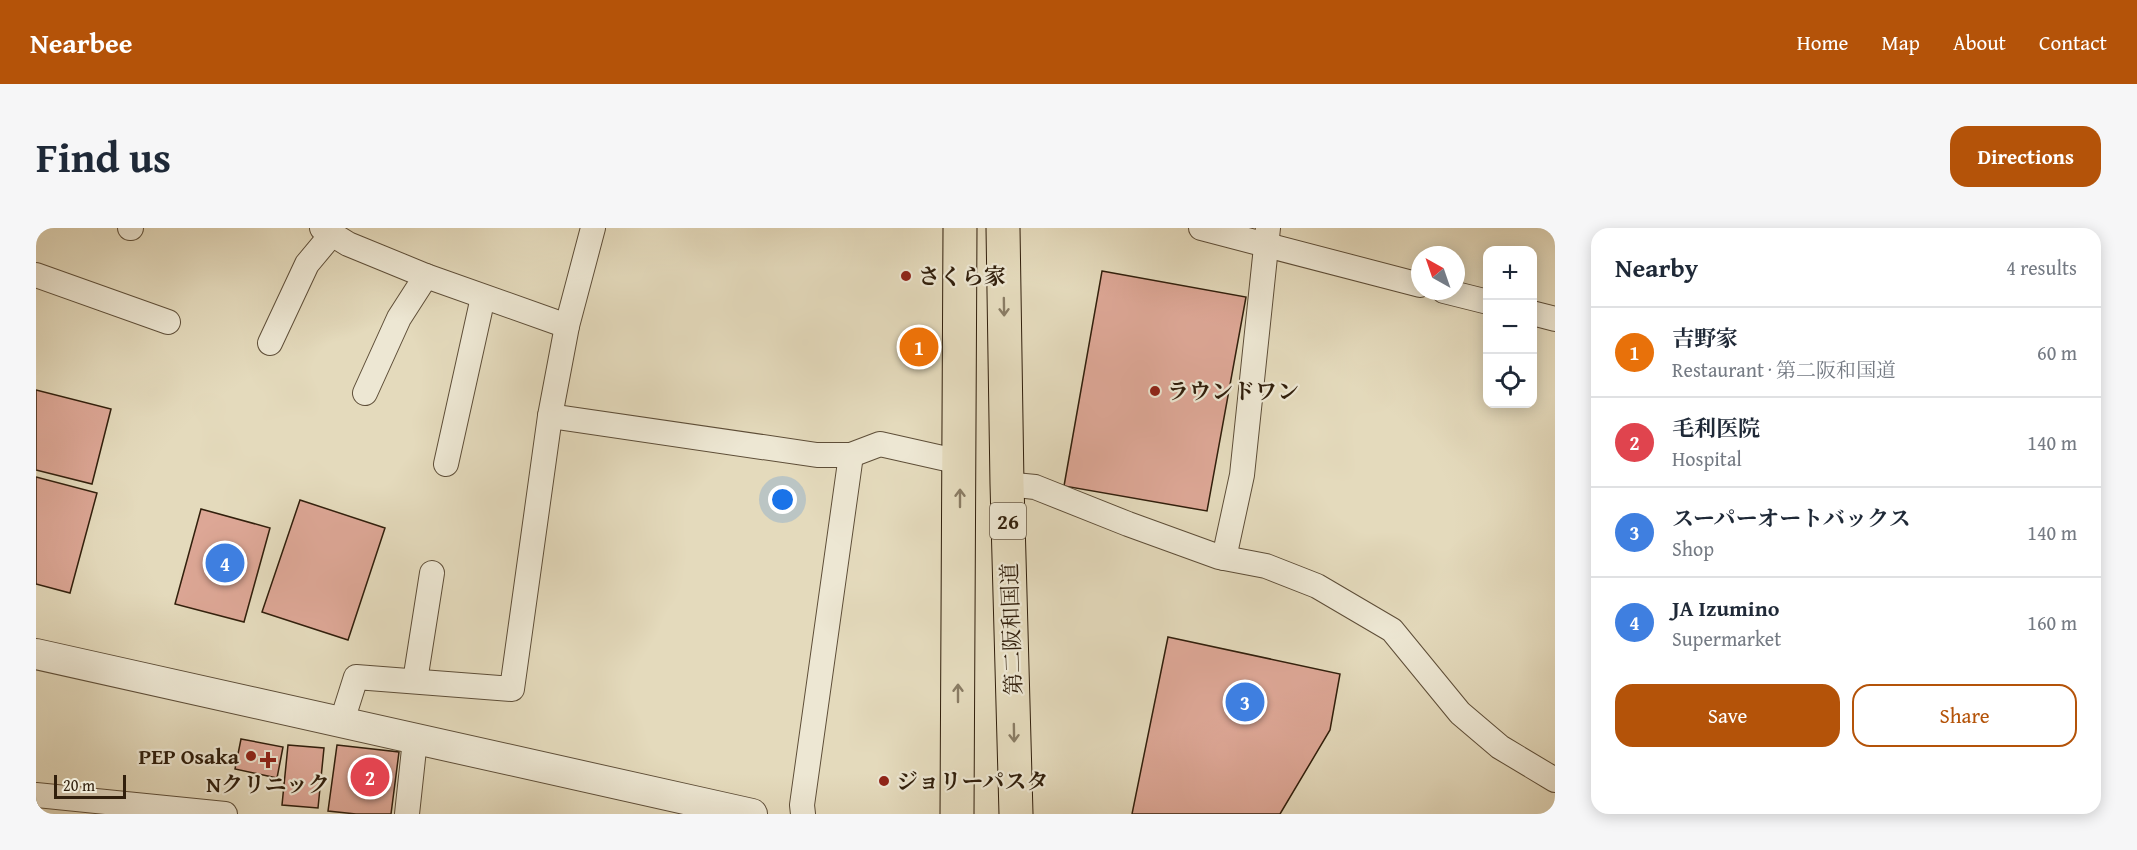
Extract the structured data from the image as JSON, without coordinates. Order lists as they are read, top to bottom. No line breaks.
{"streets":{"highway":["26","第二阪和国道"]},"places":{"other":["さくら家","ラウンドワン","PEP Osaka","ジョリーパスタ"],"health":["Nクリニック"]},"scale_bar":"20 m","north":"top left","page":{"header":"Nearbee","nav":["Home","Map","About","Contact"],"title":"Find us","buttons":["Directions",["Save","Share"]],"heading":["Nearby","4 results"],"map_buttons":["+","−"],"list":[{"mark":"1","name":"吉野家","note":"Restaurant · 第二阪和国道","value":"60 m"},{"mark":"2","name":"毛利医院","note":"Hospital","value":"140 m"},{"mark":"3","name":"スーパーオートバックス","note":"Shop","value":"140 m"},{"mark":"4","name":"JA Izumino","note":"Supermarket","value":"160 m"}],"pins":["1","4","3","2"],"scale":"20 m"}}
